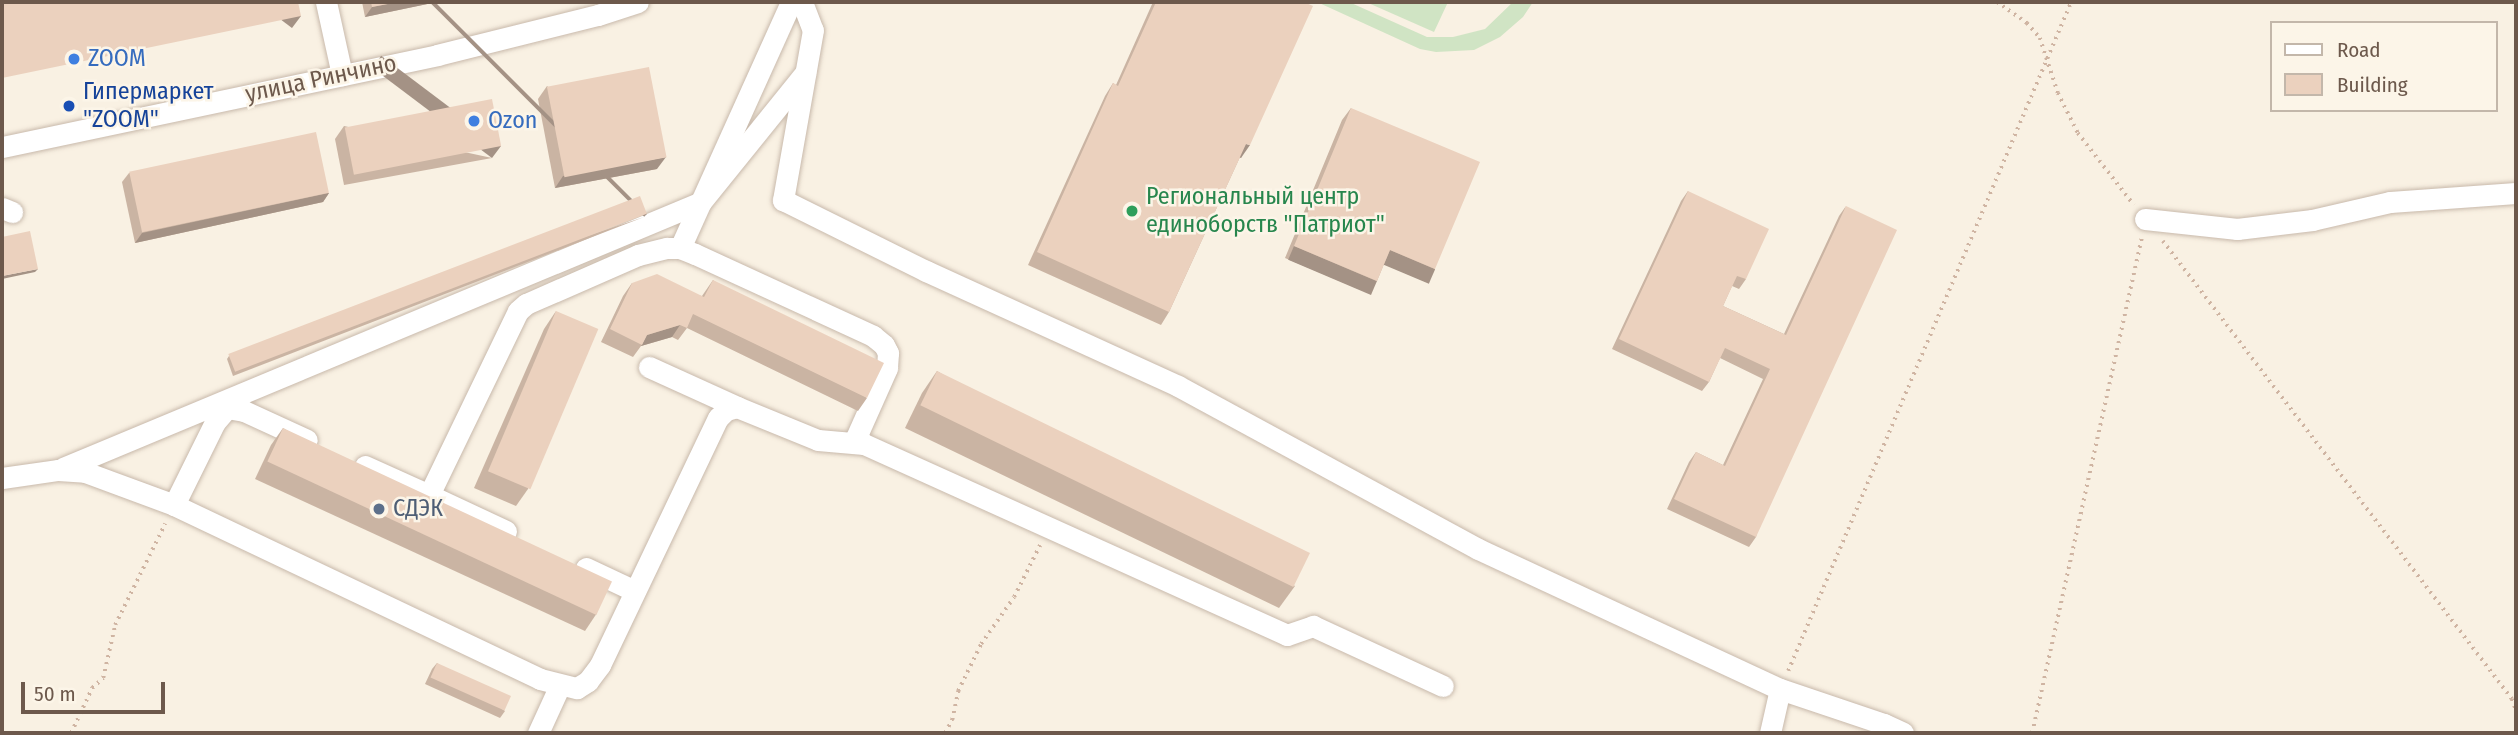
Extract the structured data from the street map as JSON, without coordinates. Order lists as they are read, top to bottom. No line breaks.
{"streets":{"street":["улица Ринчино"]},"places":["ZOOM","Гипермаркет \"ZOOM\"","Ozon","Региональный центр единоборств \"Патриот\"","СДЭК"],"legend":["Road","Building"],"scale_bar":"50 m"}
